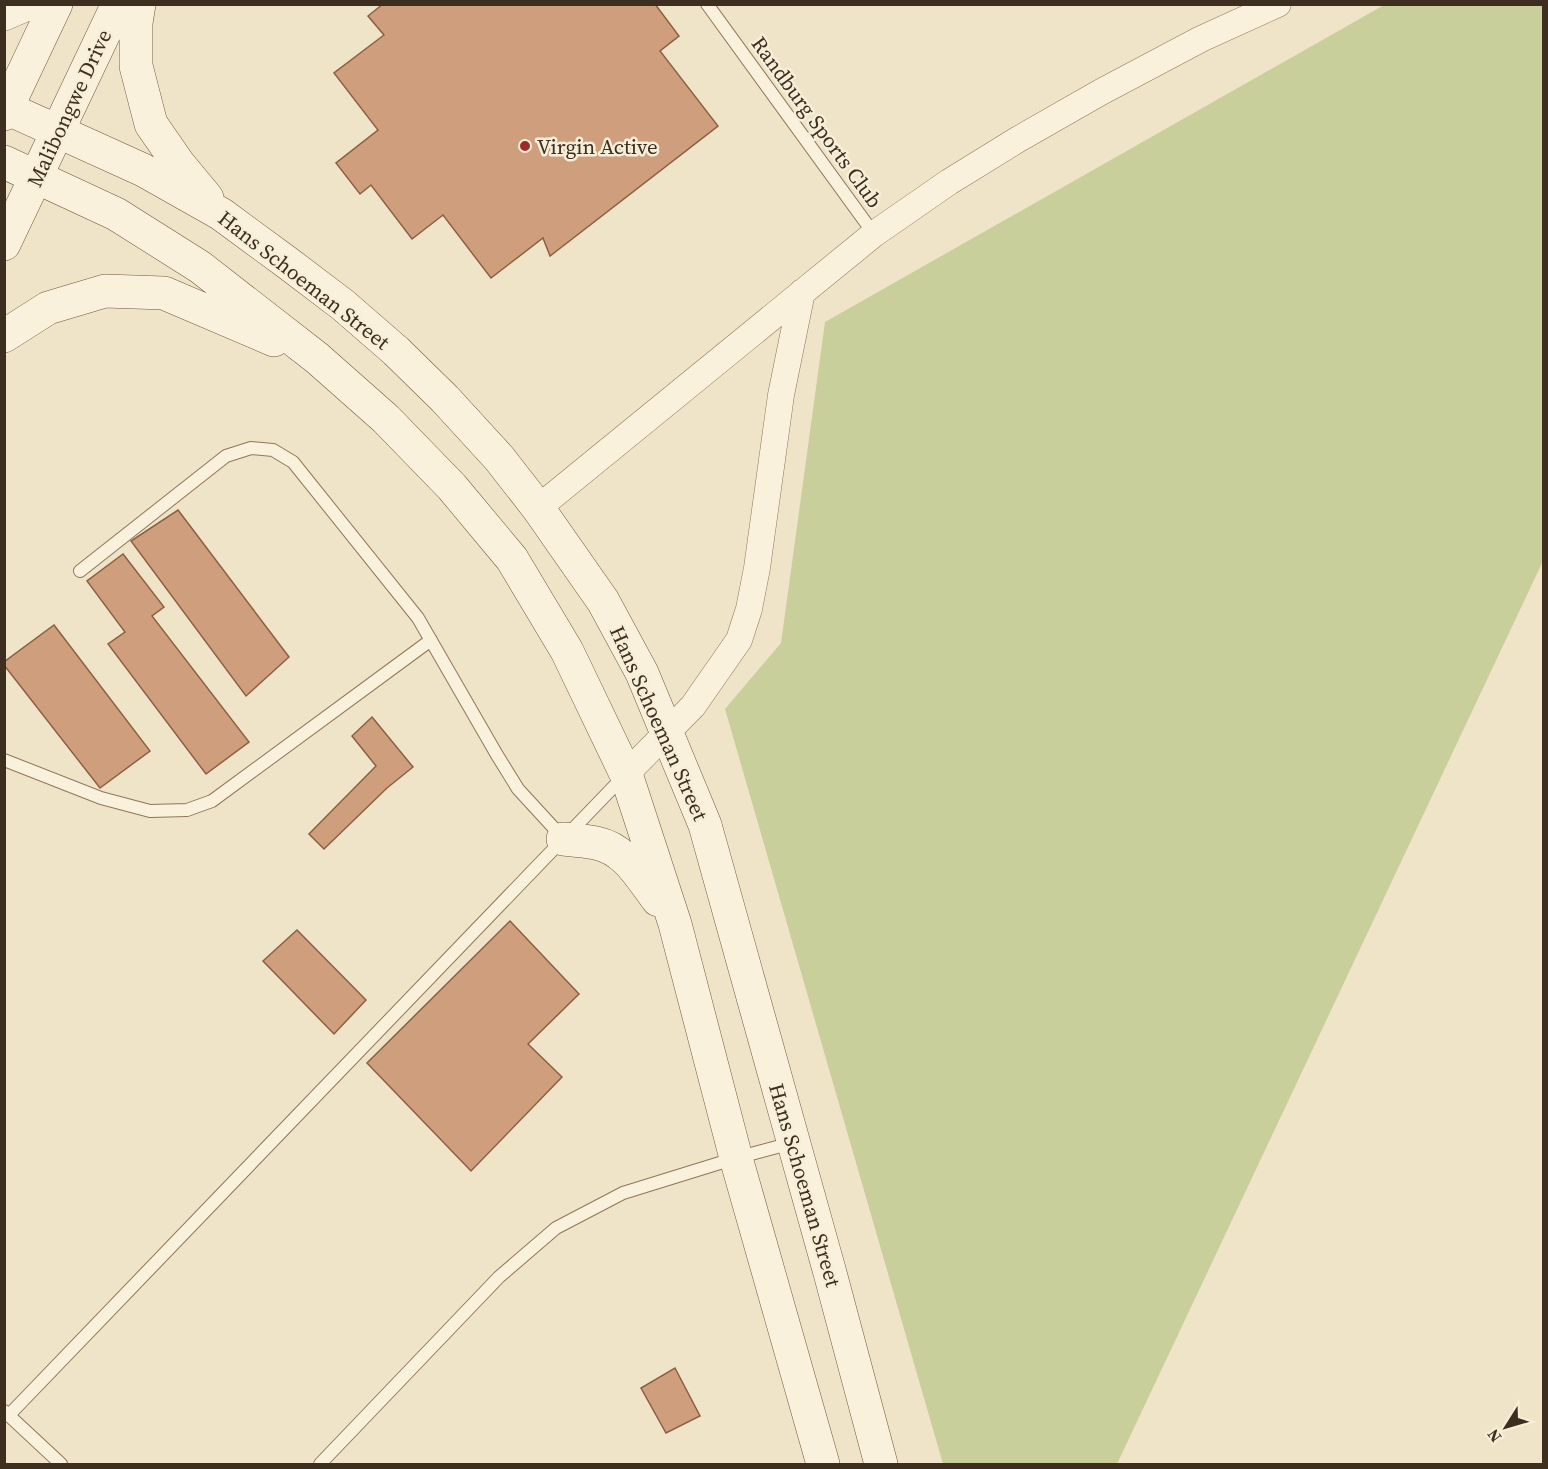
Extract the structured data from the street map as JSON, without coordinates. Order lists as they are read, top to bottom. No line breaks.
{"streets":{"main road":["Malibongwe Drive","Hans Schoeman Street"],"lane":["Randburg Sports Club"]},"crossings":[["Malibongwe Drive","Hans Schoeman Street"]],"places":["Virgin Active"],"north":"bottom left"}
